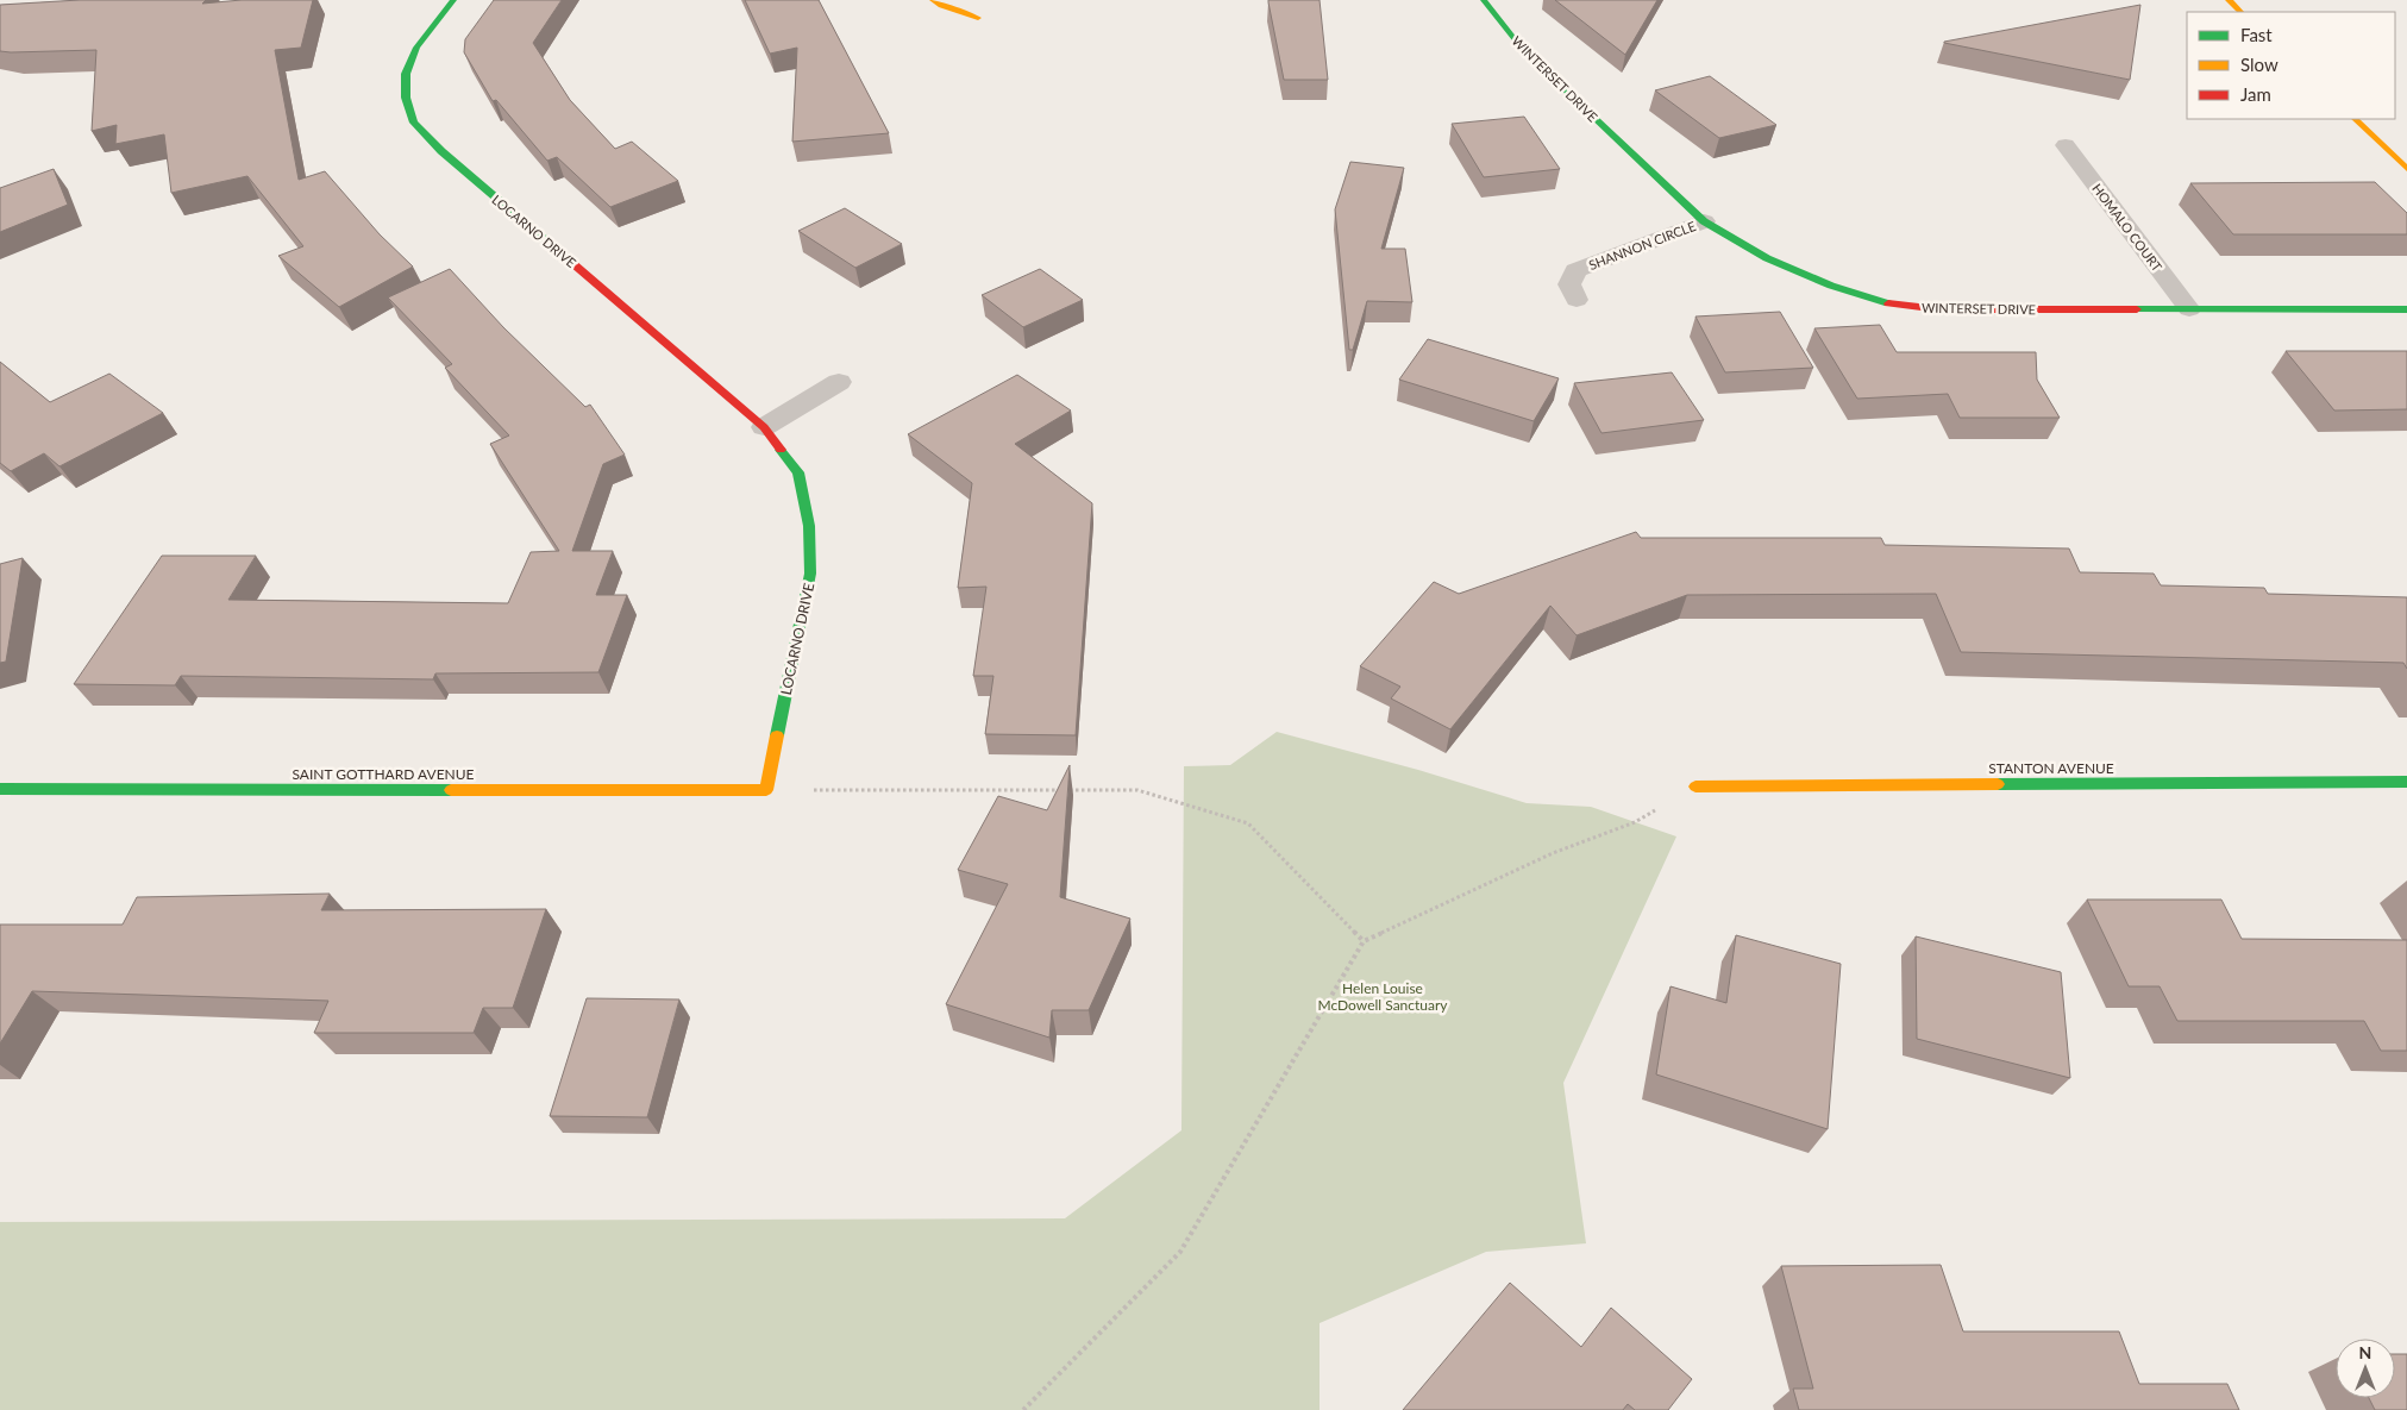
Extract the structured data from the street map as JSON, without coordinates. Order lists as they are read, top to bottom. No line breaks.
{"streets":{"street":["WINTERSET DRIVE","HOMALO COURT","LOCARNO DRIVE","SHANNON CIRCLE","STANTON AVENUE","SAINT GOTTHARD AVENUE"]},"crossings":[["WINTERSET DRIVE","HOMALO COURT"],["WINTERSET DRIVE","SHANNON CIRCLE"],["LOCARNO DRIVE","SAINT GOTTHARD AVENUE"]],"parks":["Helen Louise McDowell Sanctuary"],"legend":["Fast","Slow","Jam"],"north":"top"}
